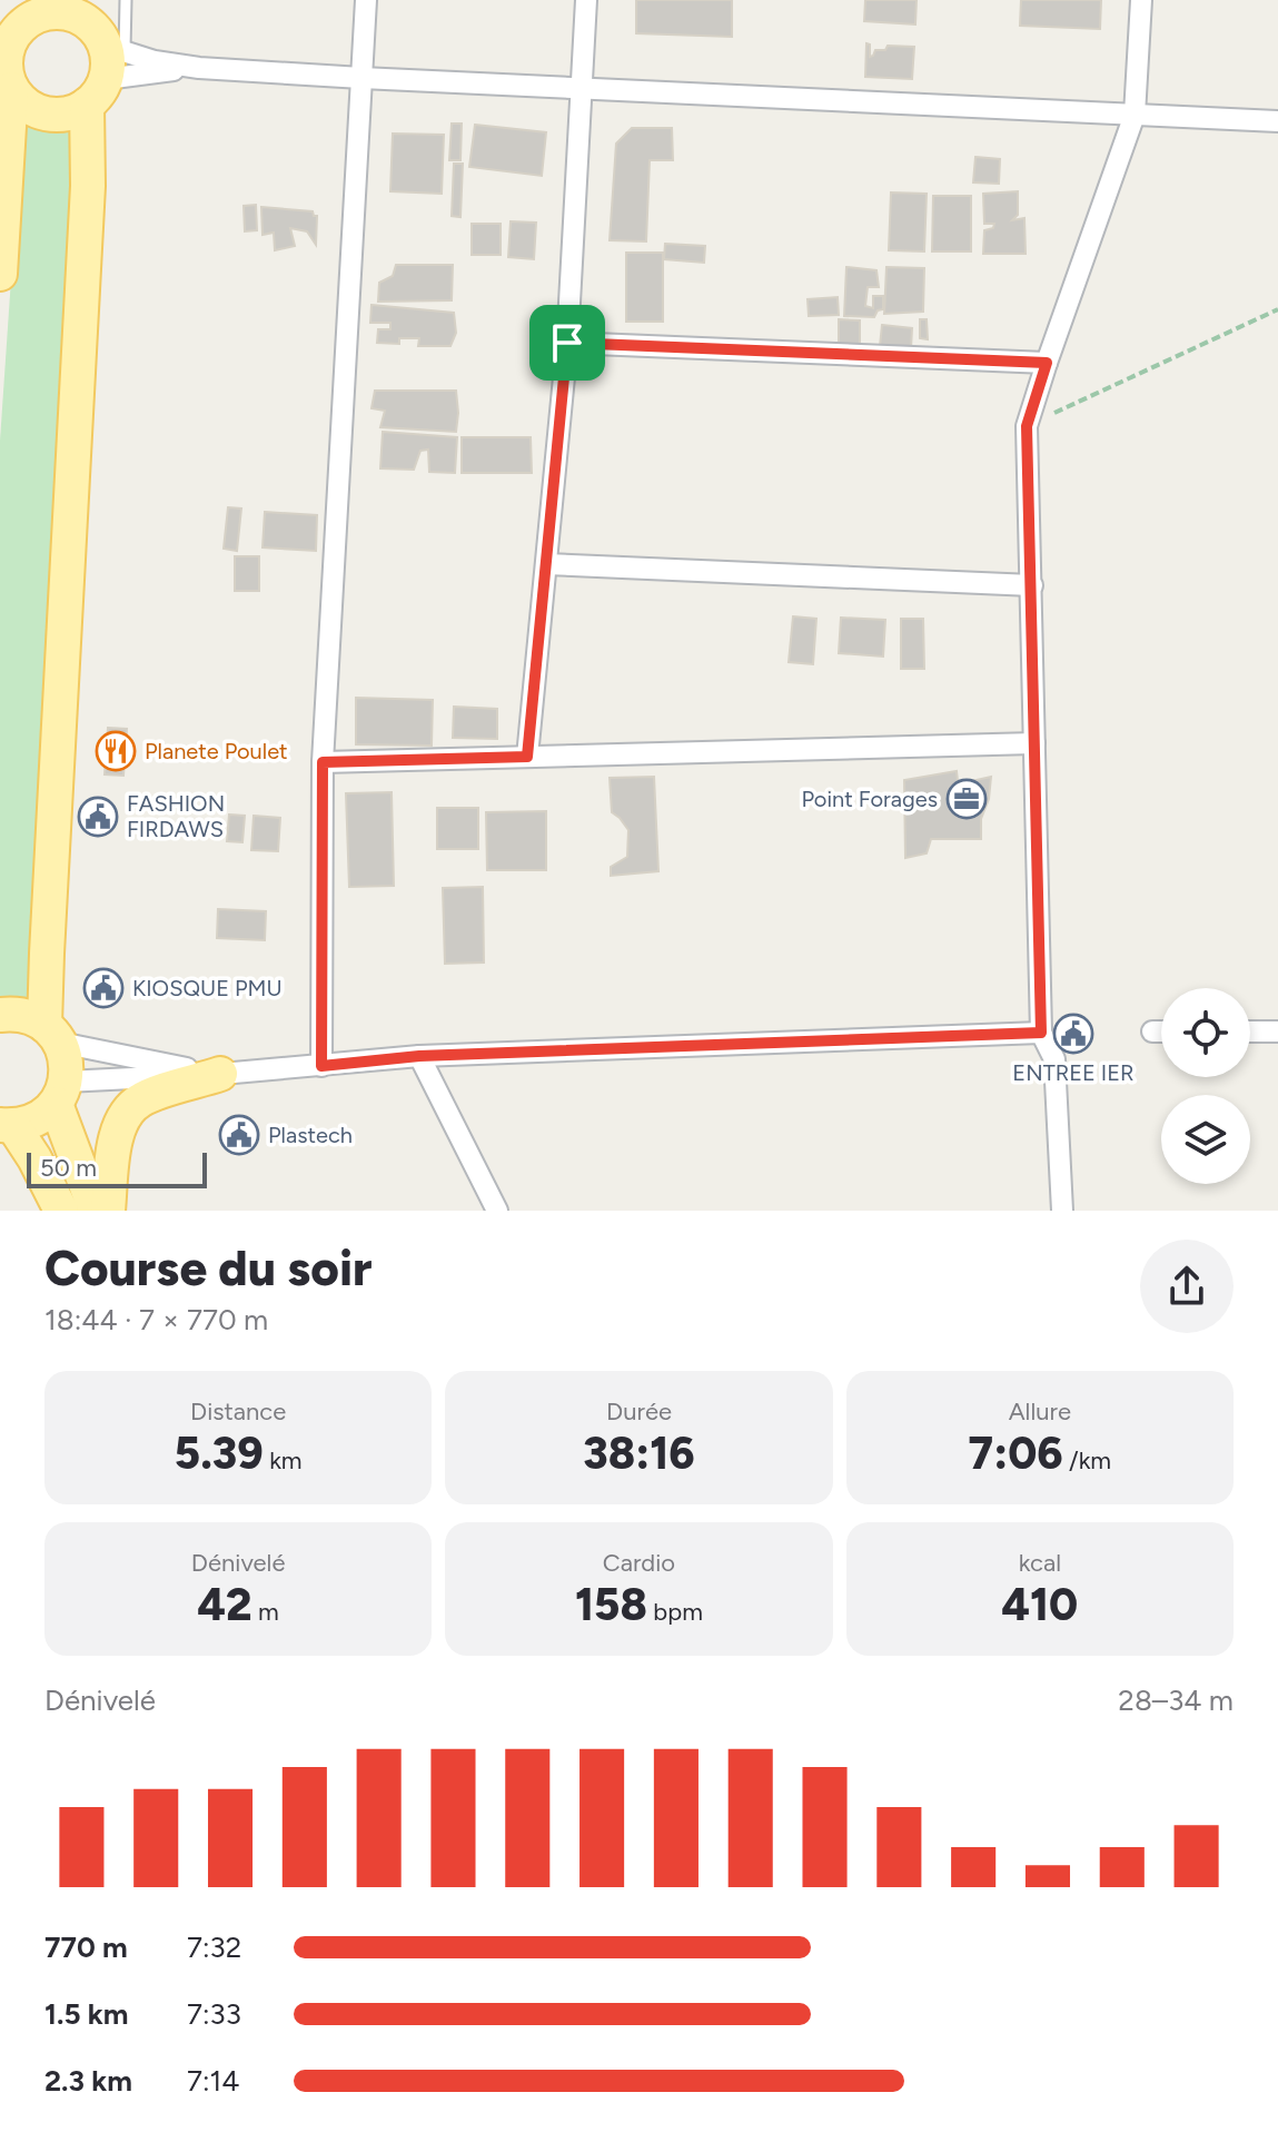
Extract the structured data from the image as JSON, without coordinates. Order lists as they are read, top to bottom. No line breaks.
{"places":{"restaurant":["Planete Poulet"],"office":["Point Forages"],"public building":["FASHION FIRDAWS","KIOSQUE PMU","ENTREE IER","Plastech"]},"scale_bar":"50 m","page":{"scale":"50 m","heading":["Course du soir","18:44 · 7 × 770 m"],"stats":[["Distance","5.39 km"],["Durée","38:16"],["Allure","7:06 /km"],["Dénivelé","42 m"],["Cardio","158 bpm"],["kcal","410"]],"chart":["Dénivelé","28–34 m"],"list":[{"name":"770 m","note":"7:32"},{"name":"1.5 km","note":"7:33"},{"name":"2.3 km","note":"7:14"}]}}
